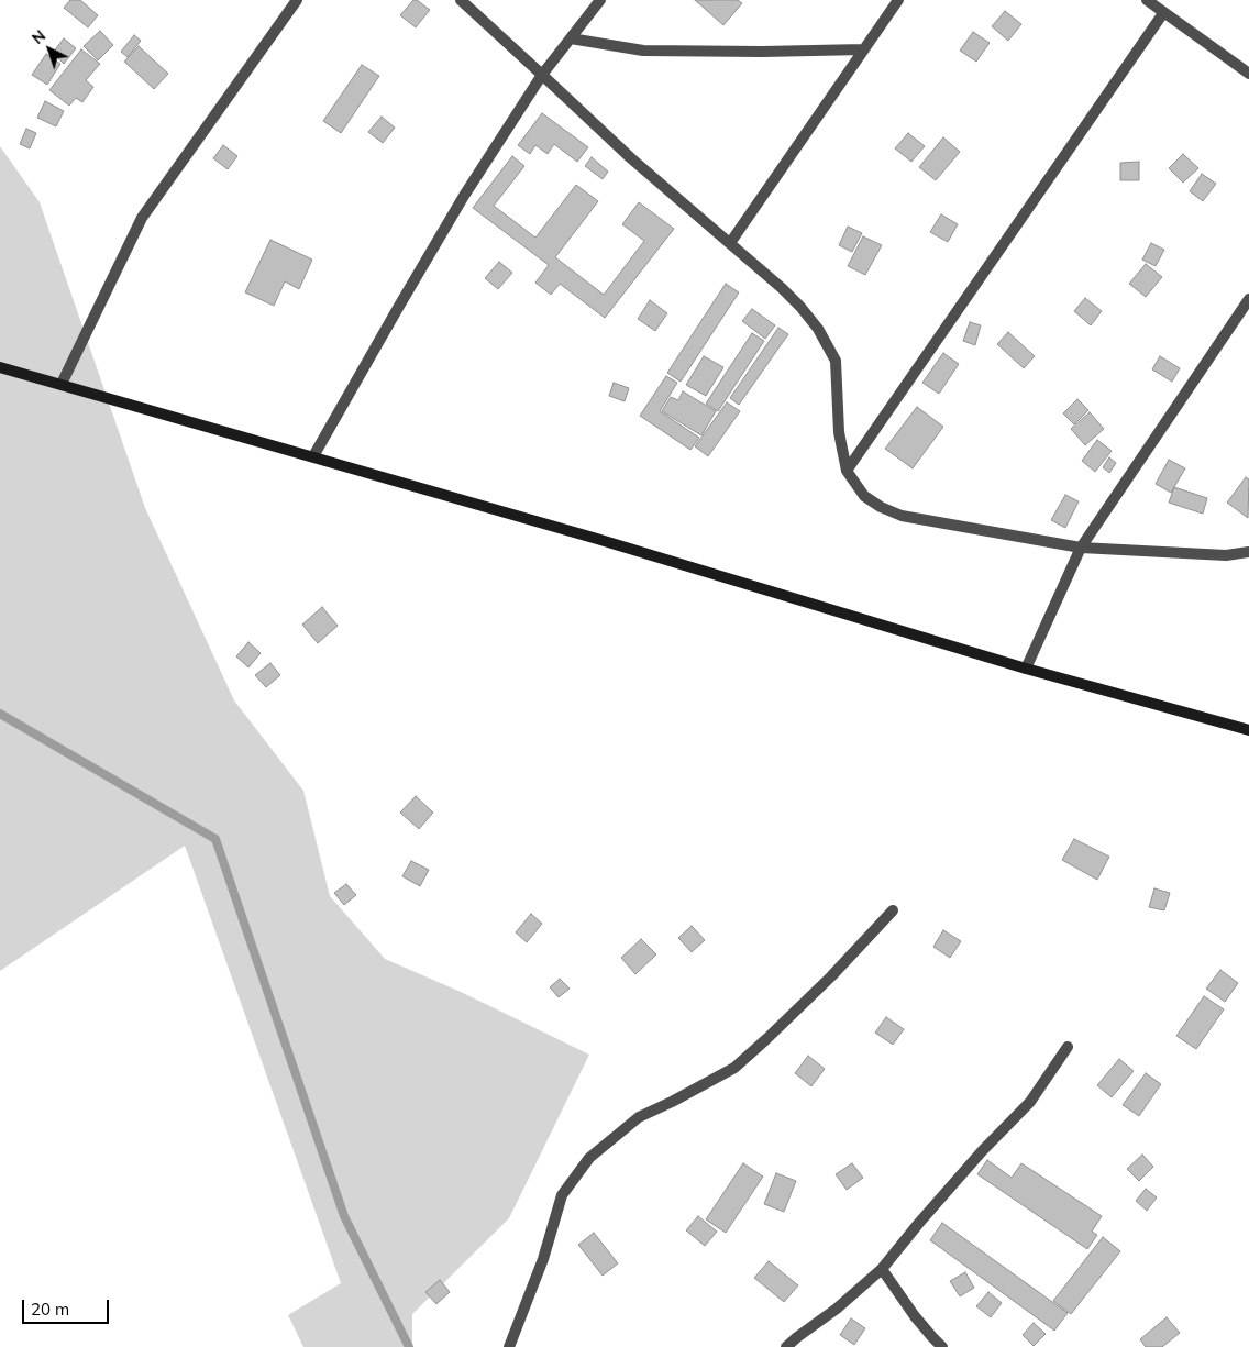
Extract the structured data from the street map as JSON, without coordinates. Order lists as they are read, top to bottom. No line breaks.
{"scale_bar":"20 m","north":"top left"}
